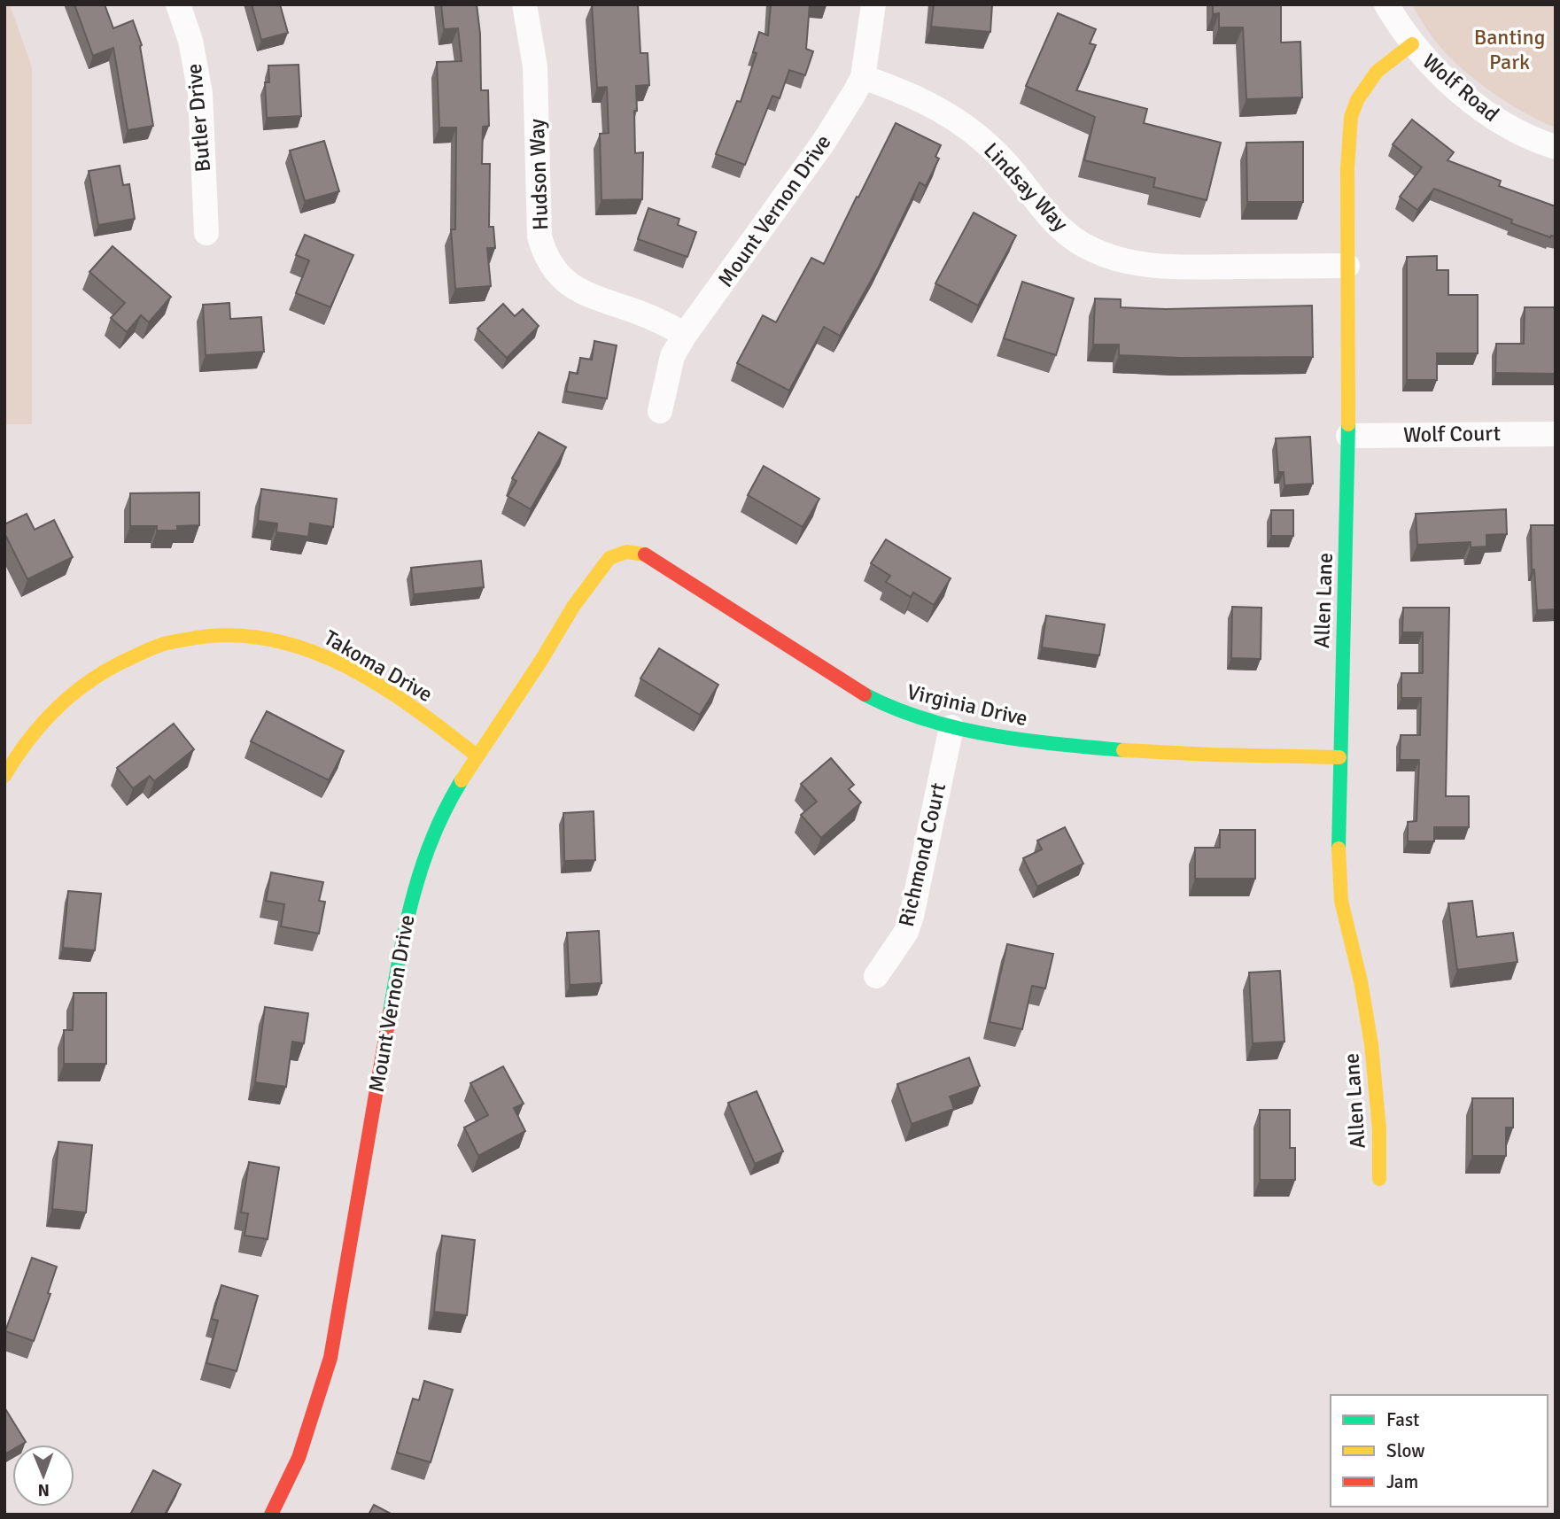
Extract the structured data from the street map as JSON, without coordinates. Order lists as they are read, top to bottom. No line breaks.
{"streets":{"street":["Wolf Road","Butler Drive","Hudson Way","Lindsay Way","Mount Vernon Drive","Wolf Court","Allen Lane","Takoma Drive","Virginia Drive","Richmond Court"]},"crossings":[["Wolf Road","Allen Lane"],["Hudson Way","Mount Vernon Drive"],["Lindsay Way","Mount Vernon Drive"],["Lindsay Way","Allen Lane"],["Mount Vernon Drive","Takoma Drive"],["Mount Vernon Drive","Virginia Drive"],["Wolf Court","Allen Lane"],["Allen Lane","Virginia Drive"],["Virginia Drive","Richmond Court"]],"parks":["Banting Park"],"legend":["Fast","Slow","Jam"],"north":"bottom"}
